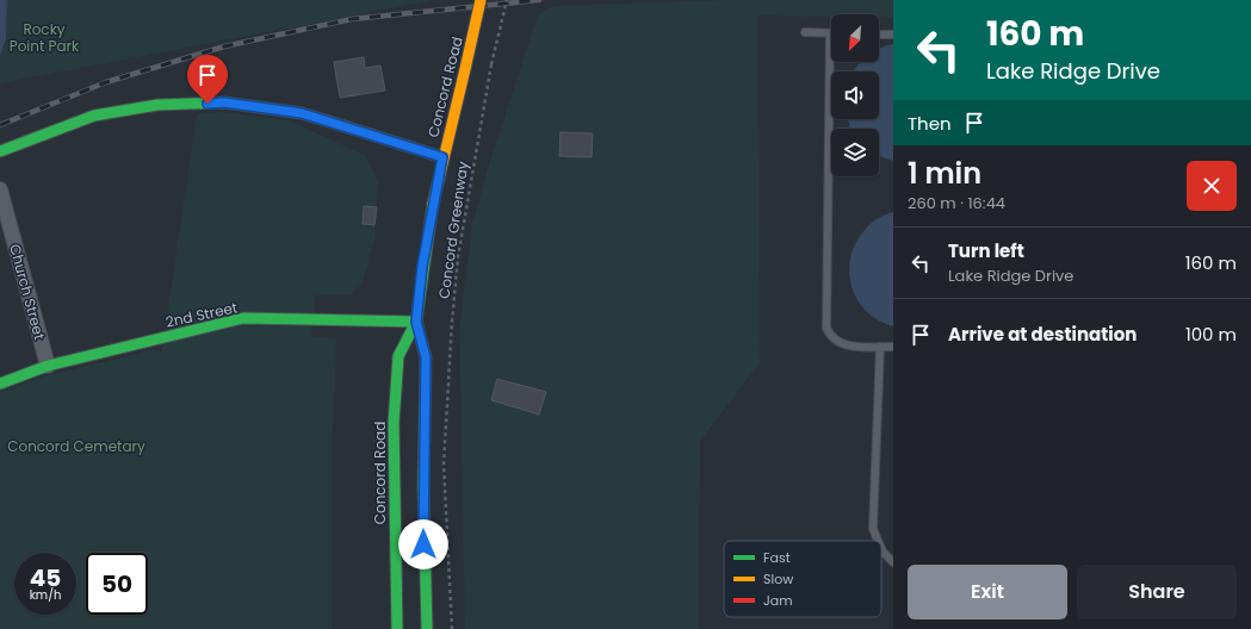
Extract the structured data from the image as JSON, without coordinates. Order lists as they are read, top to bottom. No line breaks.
{"streets":{"main road":["Concord Road","2nd Street"],"street":["Church Street"],"path":["Concord Greenway"]},"crossings":[["Concord Road","2nd Street"],["Church Street","2nd Street"]],"parks":["Rocky Point Park","Concord Cemetary"],"legend":["Fast","Slow","Jam"],"north":"bottom left","page":{"turn":["160 m","Lake Ridge Drive"],"then":"Then","heading":["1 min","260 m · 16:44"],"list":[{"name":"Turn left","note":"Lake Ridge Drive","value":"160 m"},{"name":"Arrive at destination","value":"100 m"}],"speed":"45 km/h","limit":"50","buttons":["Exit","Share"]}}
